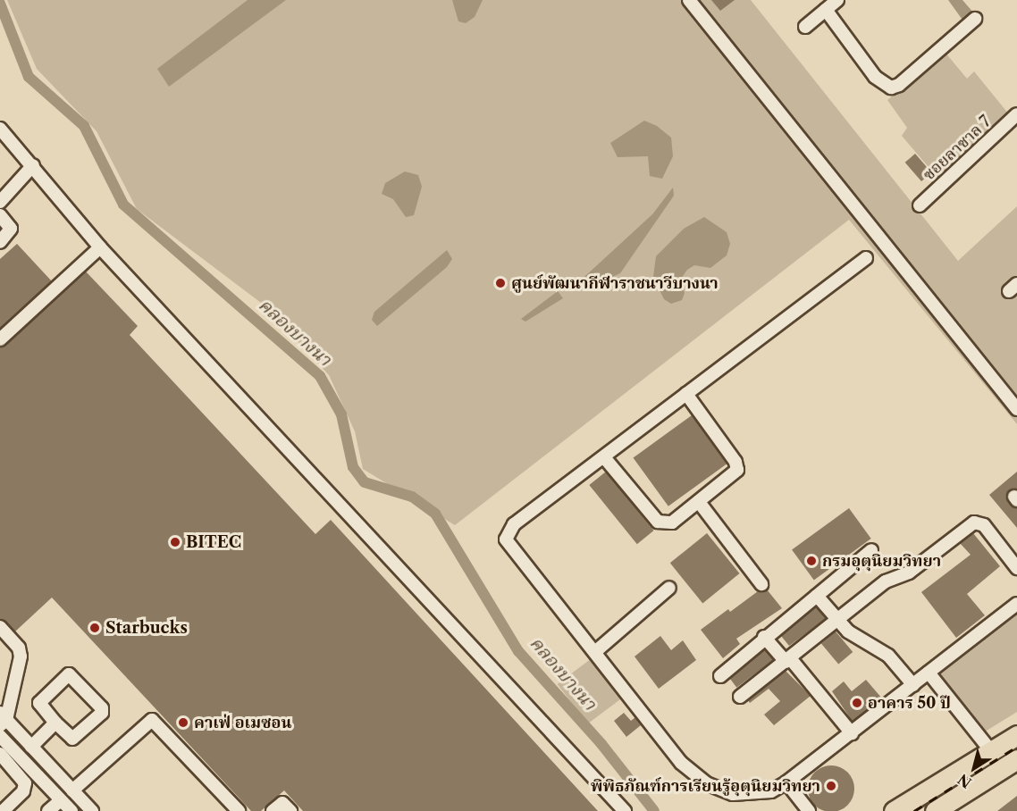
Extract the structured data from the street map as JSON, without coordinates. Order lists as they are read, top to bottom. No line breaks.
{"streets":{"street":["ซอยลาซาล 7"]},"water":["คลองบางนา"],"places":["ศูนย์พัฒนากีฬาราชนาวีบางนา","BITEC","กรมอุตุนิยมวิทยา","Starbucks","อาคาร 50 ปี","คาเฟ่ อเมซอน","พิพิธภัณฑ์การเรียนรู้อุตุนิยมวิทยา"],"north":"bottom left"}
